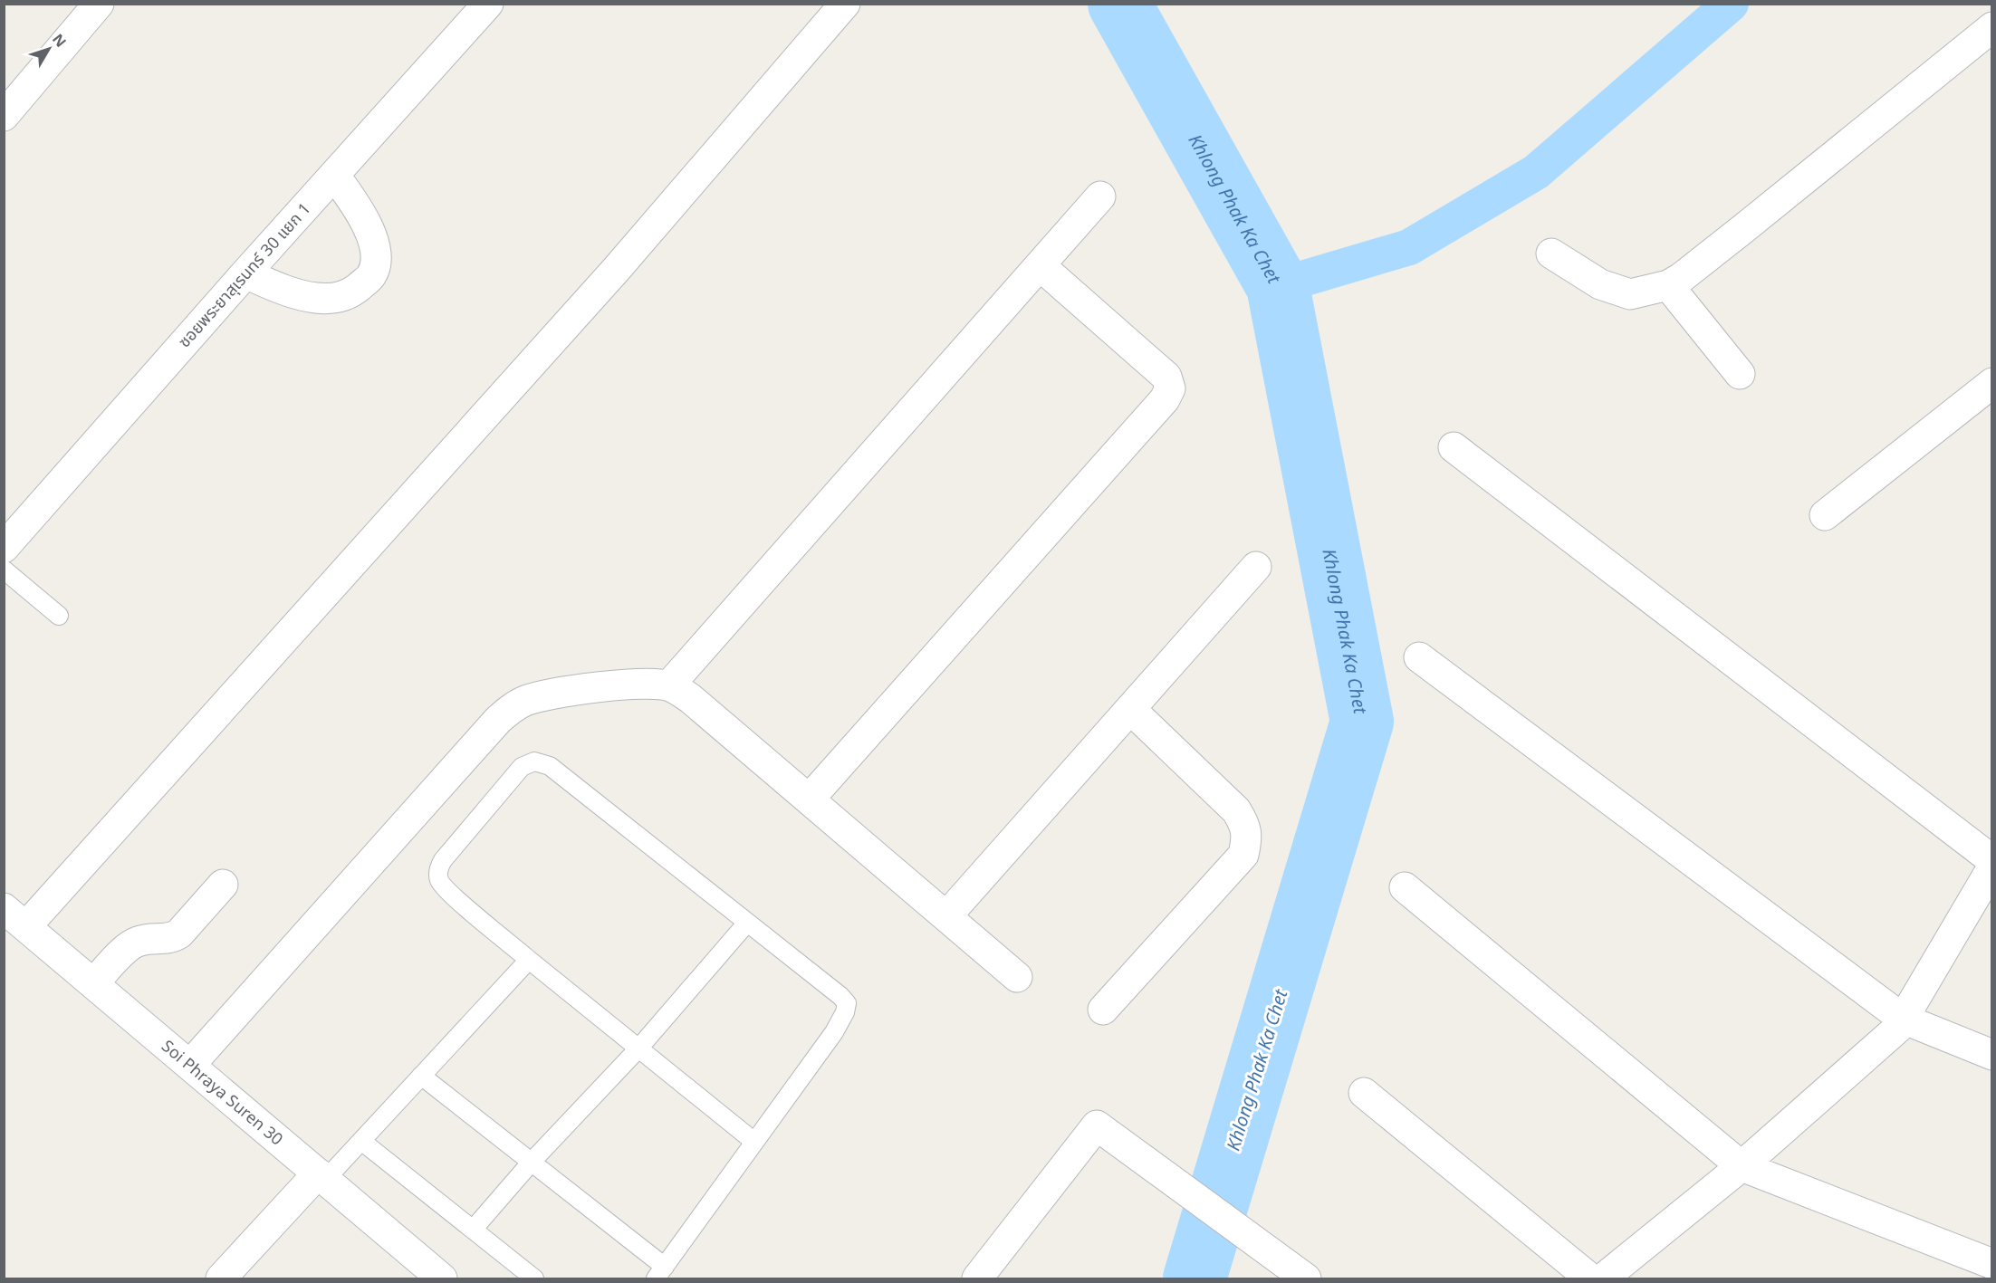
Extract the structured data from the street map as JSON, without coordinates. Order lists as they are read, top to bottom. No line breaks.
{"streets":{"street":["ซอยพระยาสุเรนทร์ 30 แยก 1","Soi Phraya Suren 30"]},"water":["Khlong Phak Ka Chet"],"north":"top right"}
